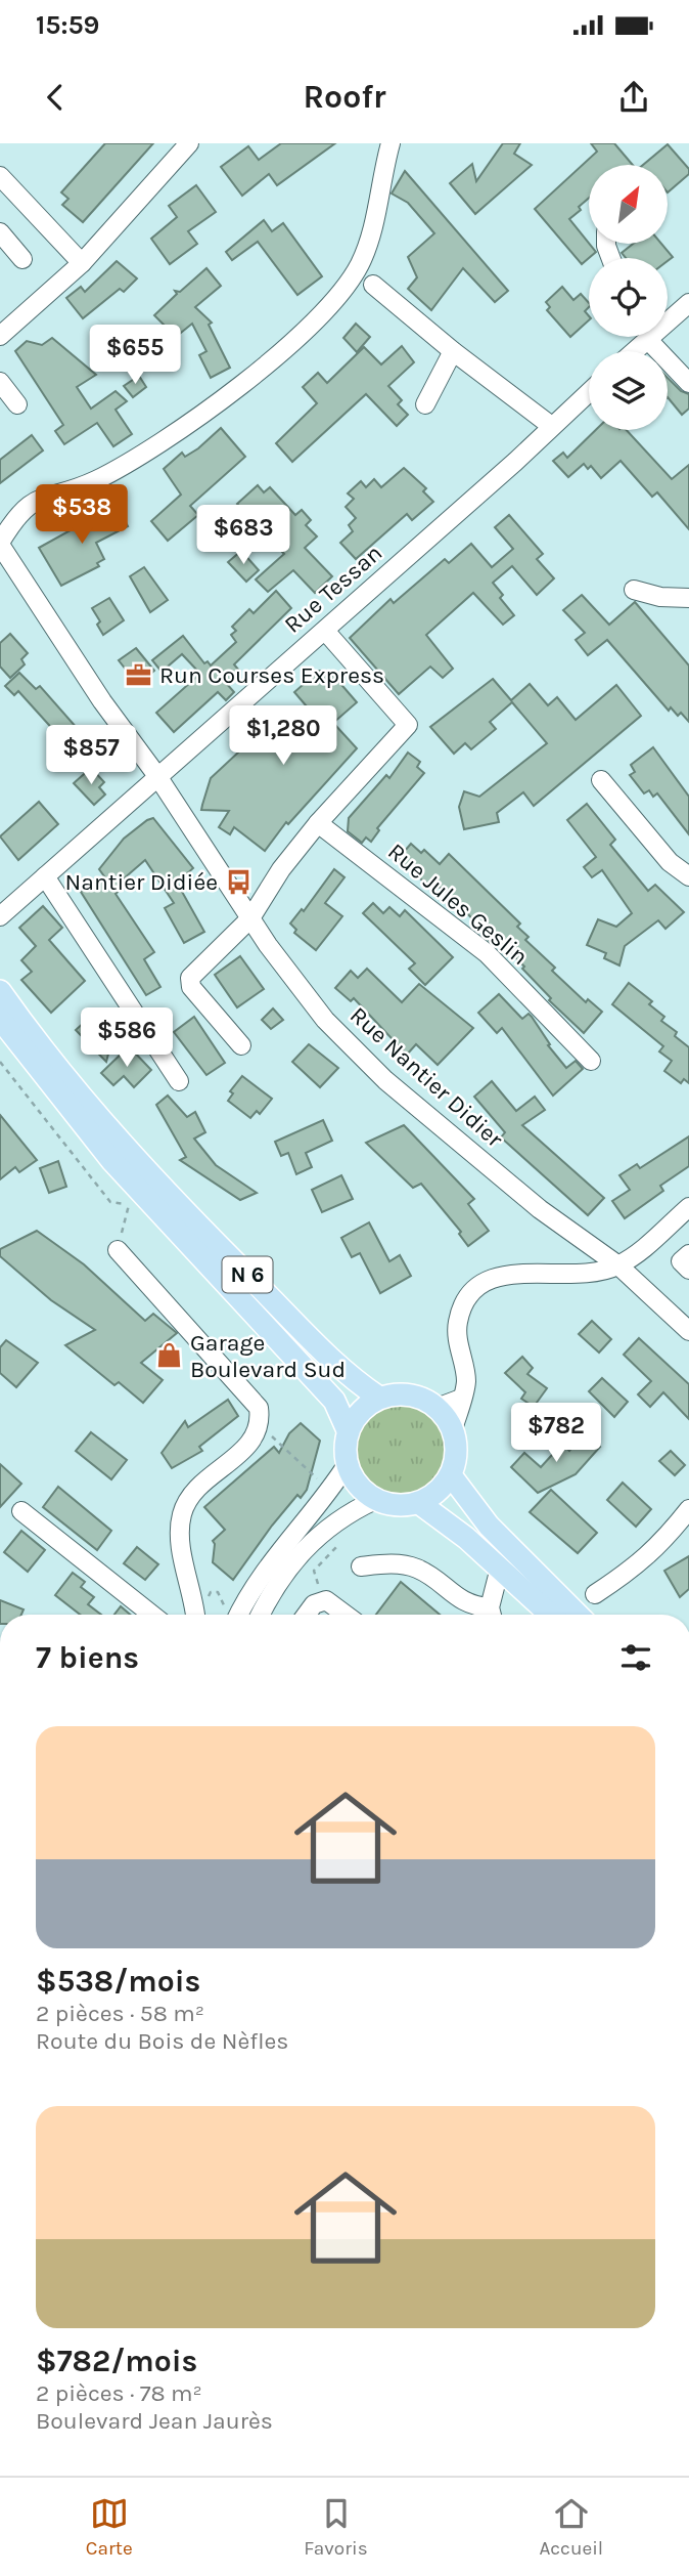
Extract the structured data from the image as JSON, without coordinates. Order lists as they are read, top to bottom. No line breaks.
{"streets":{"main road":["N 6"],"street":["Rue Tessan","Rue Jules Geslin","Rue Nantier Didier"]},"crossings":[["Rue Tessan","Rue Nantier Didier"]],"places":{"office":["Run Courses Express"],"bus stop":["Nantier Didiée"],"shop":["Garage Boulevard Sud"]},"north":"top right","page":{"status":"15:59","header":"Roofr","price":["$655","$538","$683","$1,280","$857","$586","$782"],"heading":"7 biens","list":[{"name":"$538/mois","note":"2 pièces · 58 m² · Route du Bois de Nèfles"},{"name":"$782/mois","note":"2 pièces · 78 m² · Boulevard Jean Jaurès"}],"tabs":["Carte","Favoris","Accueil"]}}
